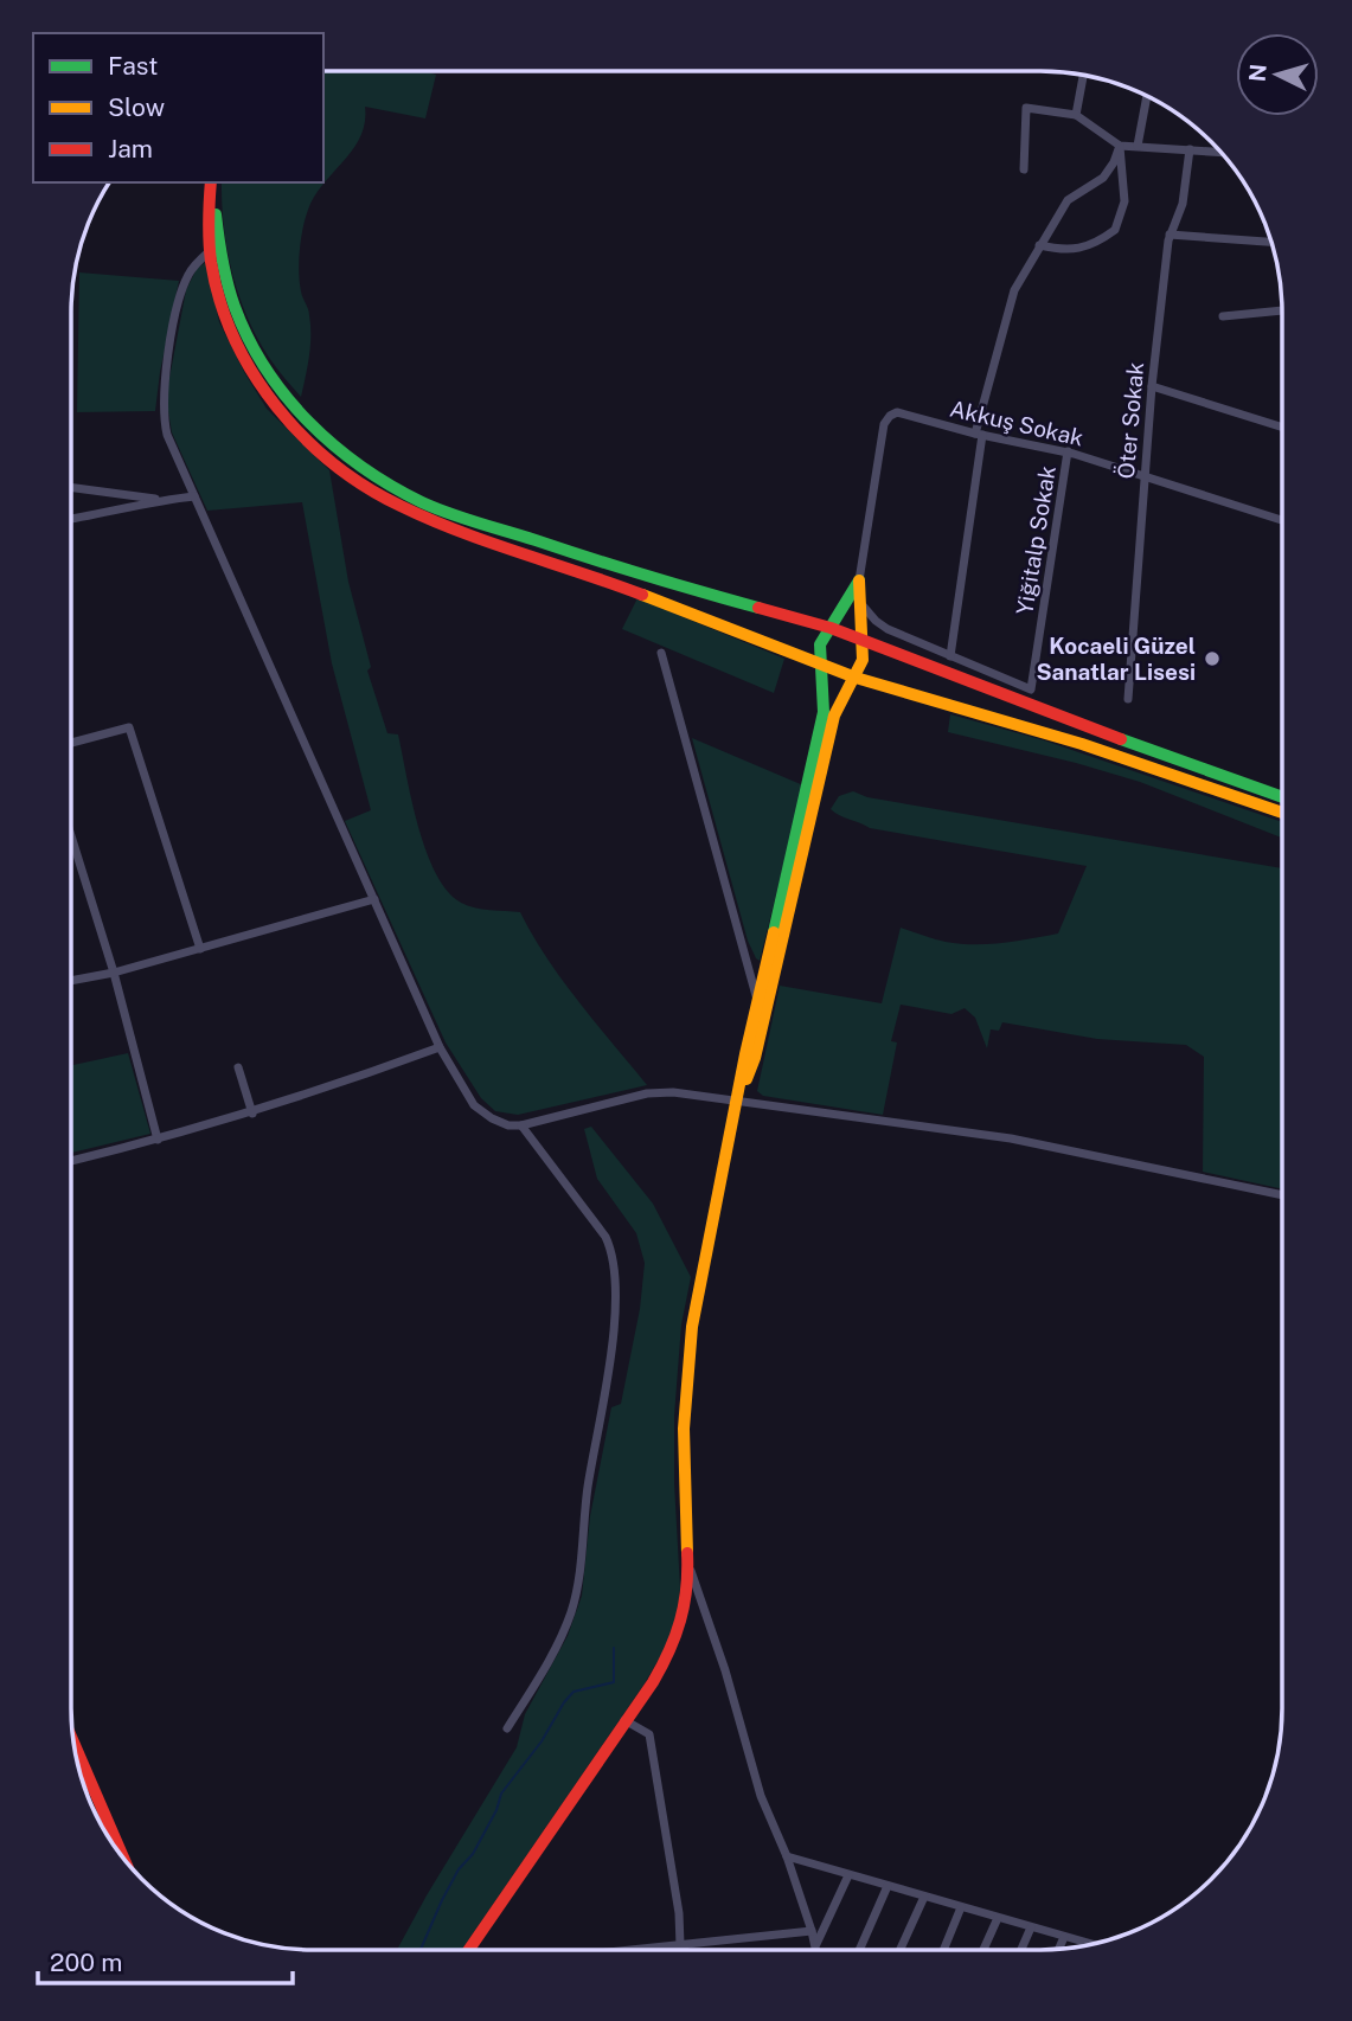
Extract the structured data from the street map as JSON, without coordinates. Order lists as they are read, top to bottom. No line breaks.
{"streets":{"street":["Öter Sokak","Akkuş Sokak","Yiğitalp Sokak"]},"crossings":[["Öter Sokak","Akkuş Sokak"],["Akkuş Sokak","Yiğitalp Sokak"]],"places":["Kocaeli Güzel Sanatlar Lisesi"],"legend":["Fast","Slow","Jam"],"scale_bar":"200 m","north":"left"}
